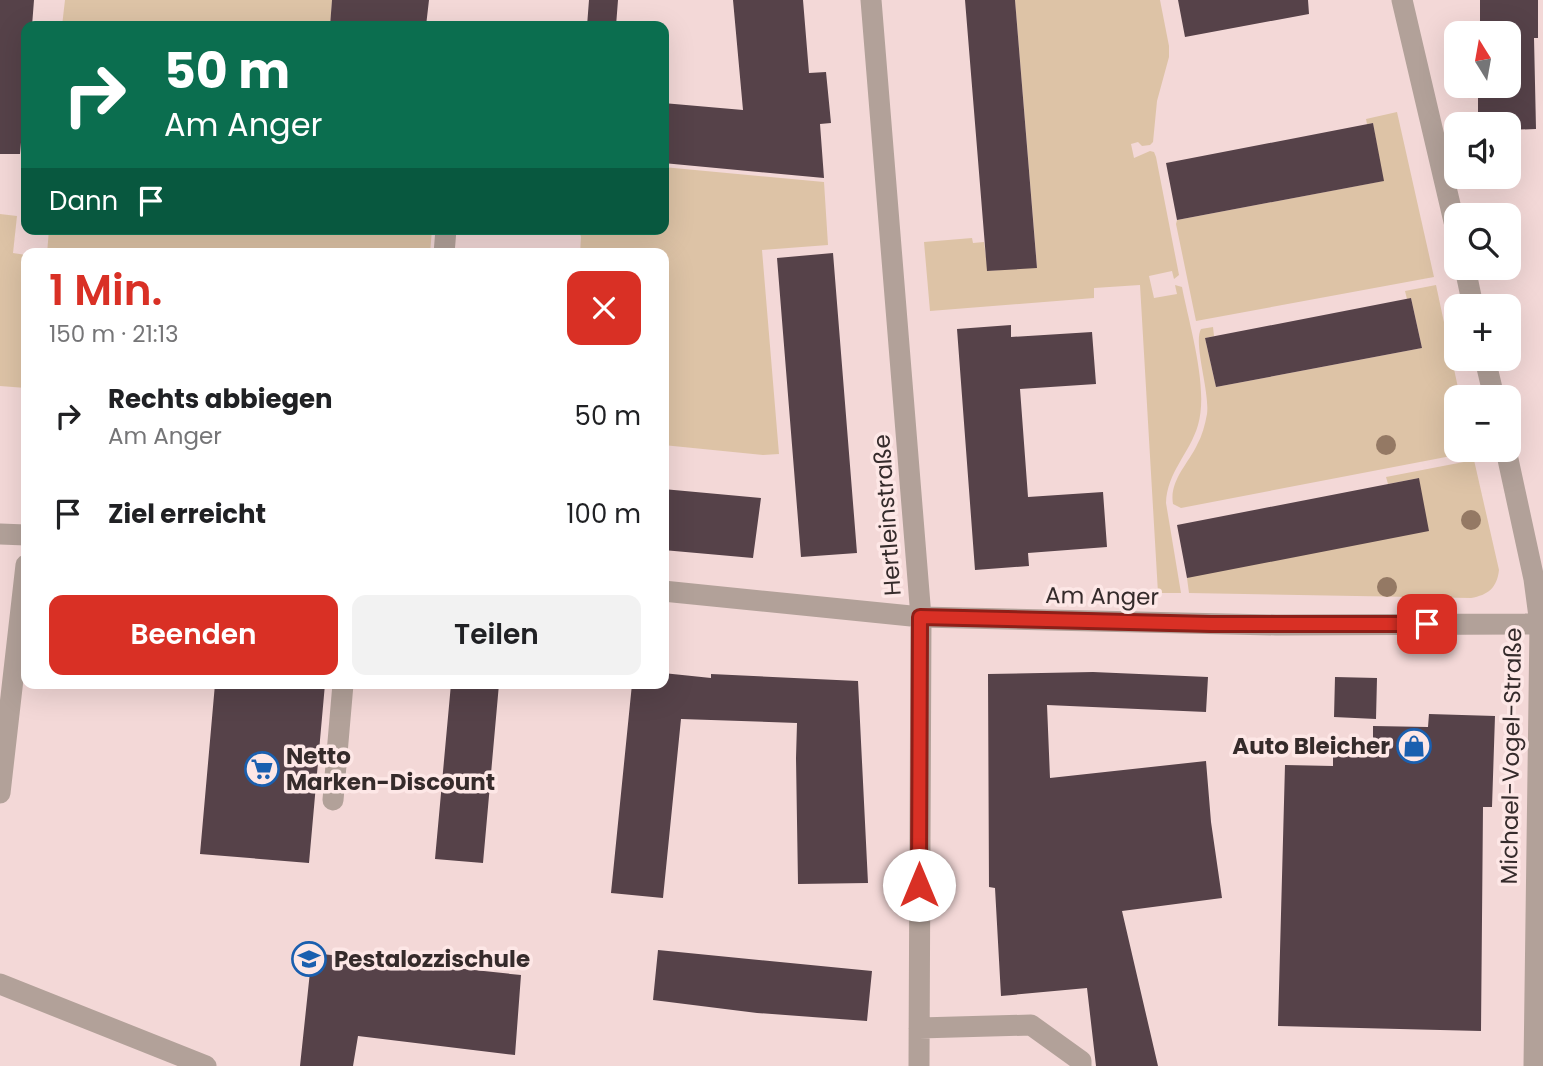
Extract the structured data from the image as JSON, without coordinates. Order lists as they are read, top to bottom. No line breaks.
{"streets":{"street":["Hertleinstraße","Am Anger","Michael-Vogel-Straße"]},"crossings":[["Hertleinstraße","Am Anger"],["Am Anger","Michael-Vogel-Straße"]],"places":{"shop":["Auto Bleicher"],"supermarket":["Netto Marken-Discount"],"school or university":["Pestalozzischule"]},"north":"top","page":{"map_buttons":["+","−"],"turn":["50 m","Am Anger"],"then":"Dann","heading":["1 Min.","150 m · 21:13"],"list":[{"name":"Rechts abbiegen","note":"Am Anger","value":"50 m"},{"name":"Ziel erreicht","value":"100 m"}],"buttons":["Beenden","Teilen"]}}
